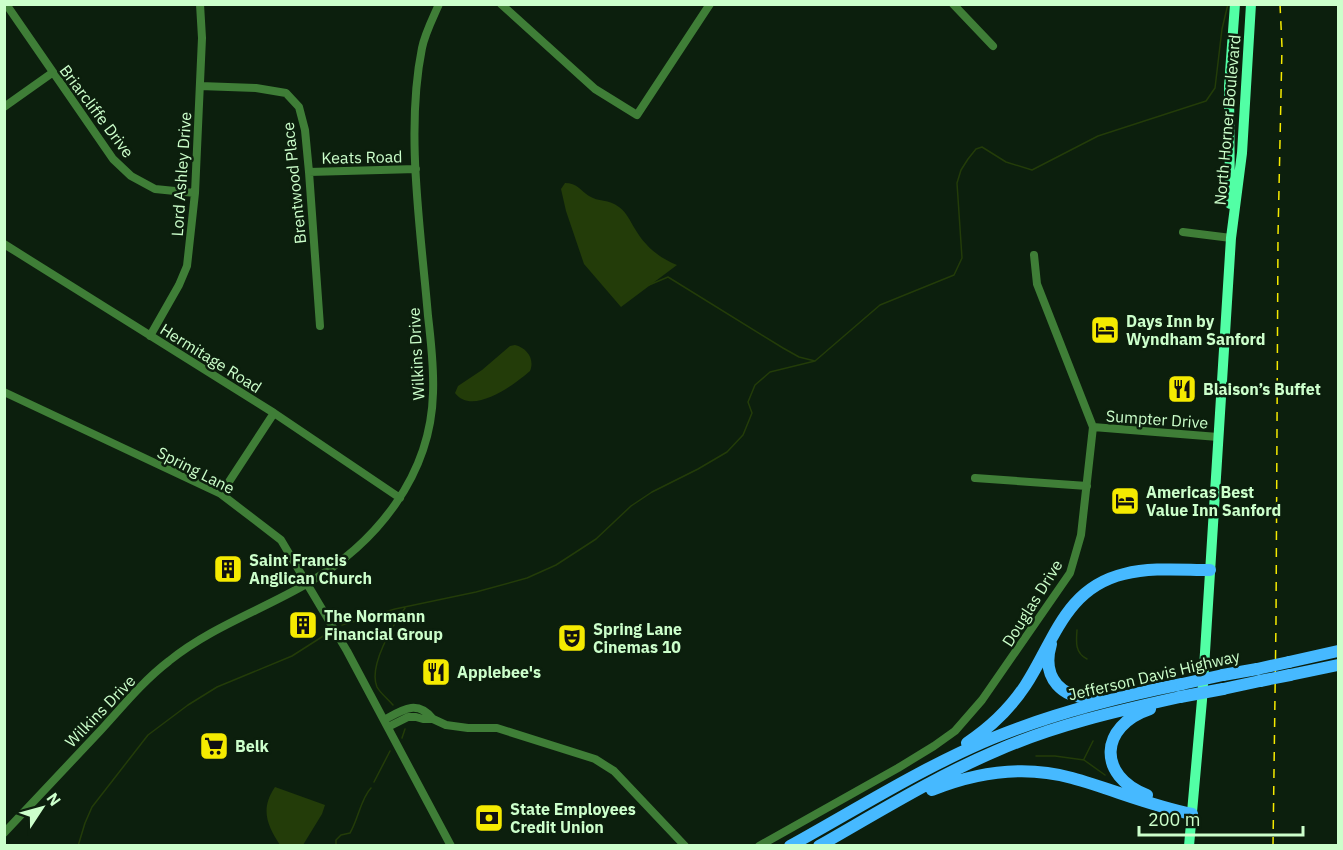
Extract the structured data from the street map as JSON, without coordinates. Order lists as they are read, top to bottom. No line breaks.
{"streets":{"highway":["Jefferson Davis Highway"],"main road":["North Horner Boulevard"],"street":["Briarcliffe Drive","Keats Road","Lord Ashley Drive","Brentwood Place","Wilkins Drive","Hermitage Road","Sumpter Drive","Spring Lane","Douglas Drive"]},"crossings":[["Briarcliffe Drive","Lord Ashley Drive"],["North Horner Boulevard","Sumpter Drive"],["Keats Road","Brentwood Place"],["Keats Road","Wilkins Drive"],["Lord Ashley Drive","Brentwood Place"],["Lord Ashley Drive","Hermitage Road"],["Wilkins Drive","Hermitage Road"],["Wilkins Drive","Spring Lane"],["Sumpter Drive","Douglas Drive"]],"places":{"hotel":["Days Inn by Wyndham Sanford","Americas Best Value Inn Sanford"],"restaurant":["Blaison’s Buffet","Applebee's"],"building":["Saint Francis Anglican Church","The Normann Financial Group"],"theatre":["Spring Lane Cinemas 10"],"supermarket":["Belk"],"bank":["State Employees Credit Union"]},"scale_bar":"200 m","north":"top right"}
